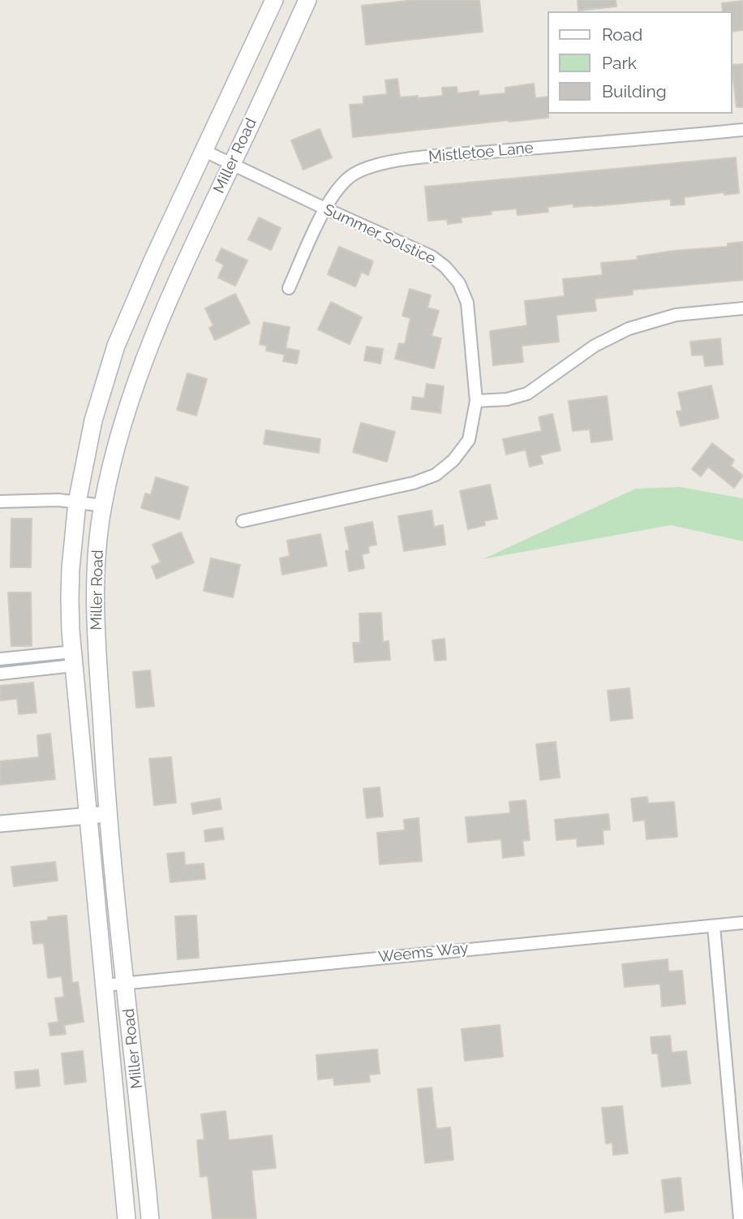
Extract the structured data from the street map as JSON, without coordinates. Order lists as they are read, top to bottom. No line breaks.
{"streets":{"main road":["Miller Road"],"street":["Mistletoe Lane","Summer Solstice","Weems Way"]},"crossings":[["Mistletoe Lane","Summer Solstice"],["Miller Road","Summer Solstice"],["Miller Road","Weems Way"]],"legend":["Road","Park","Building"]}
